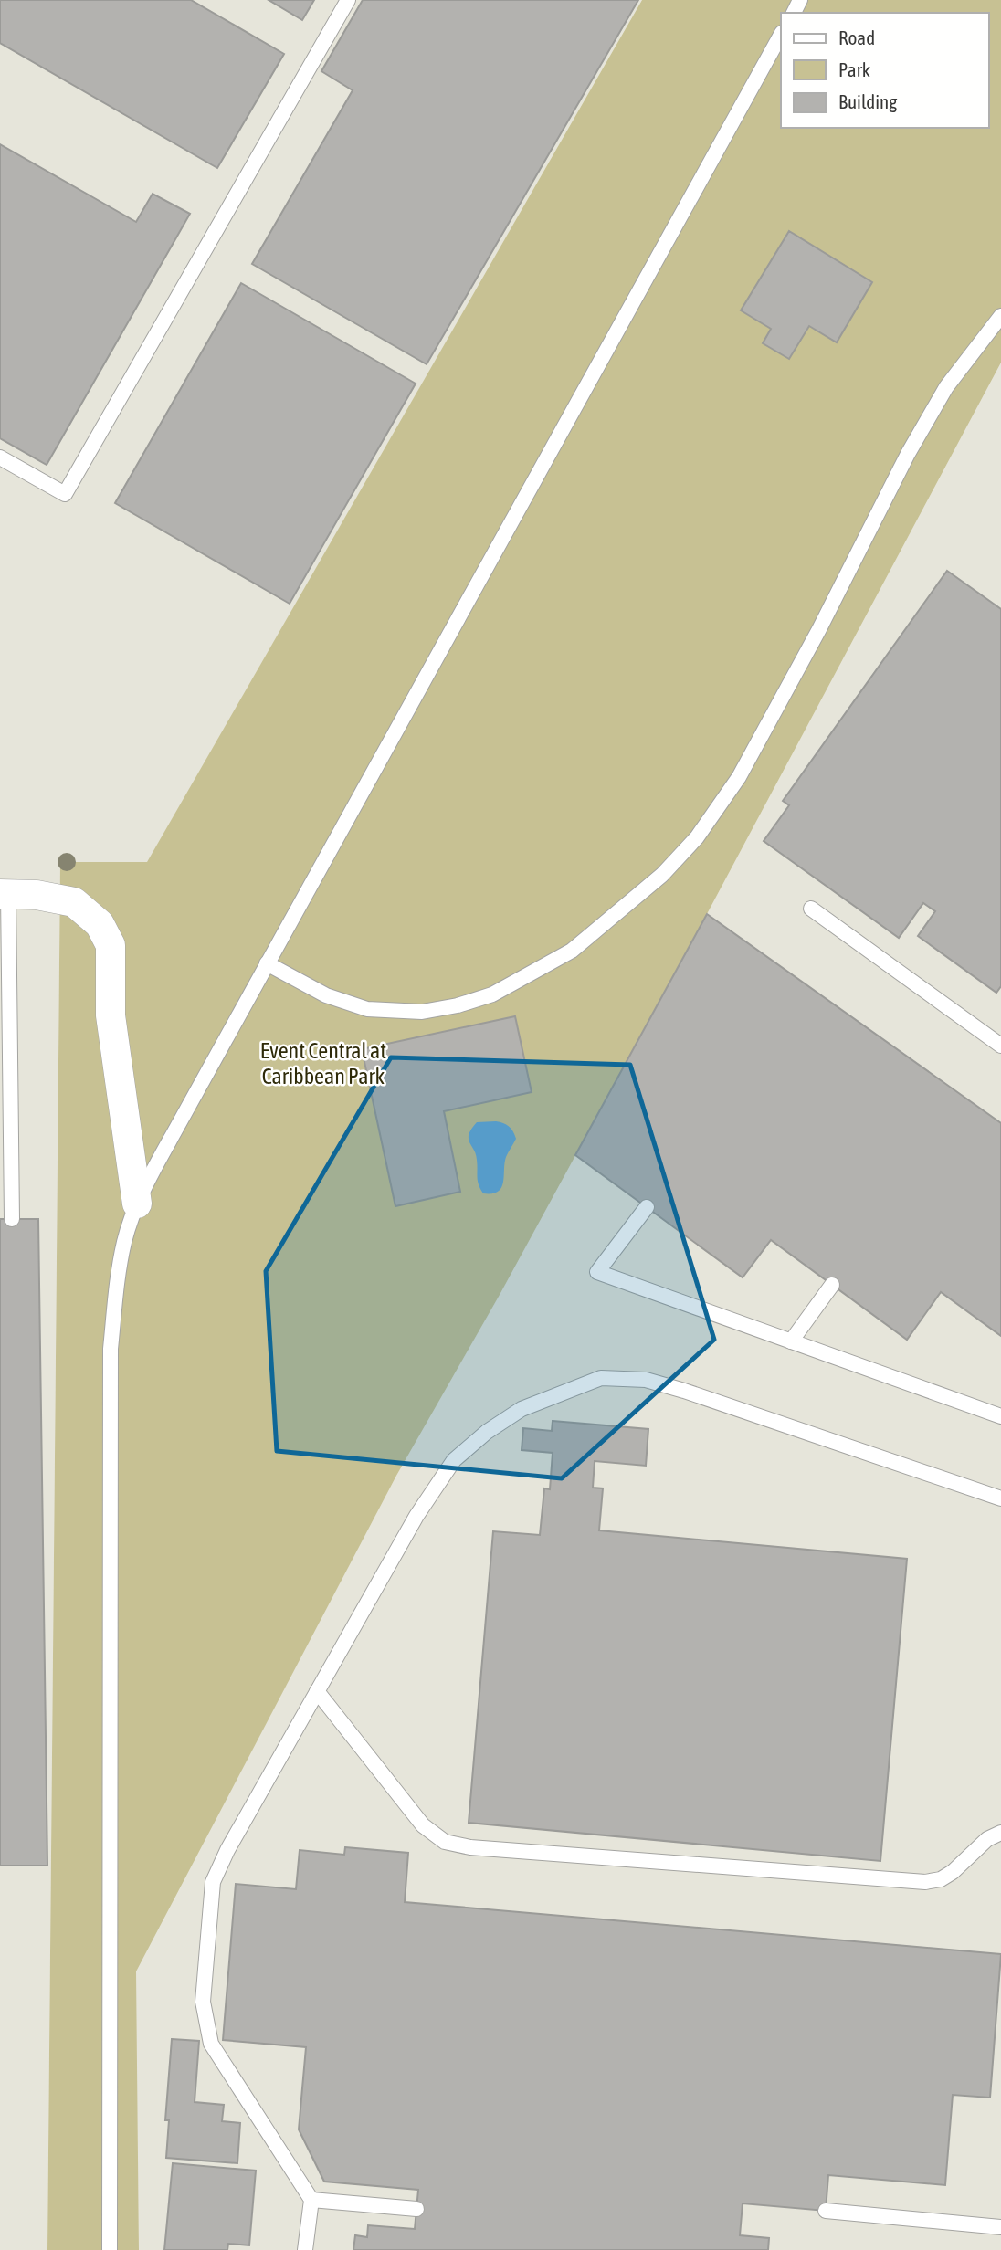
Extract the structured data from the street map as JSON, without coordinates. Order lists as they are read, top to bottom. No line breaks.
{"parks":["Event Central at Caribbean Park"],"legend":["Road","Park","Building"]}
